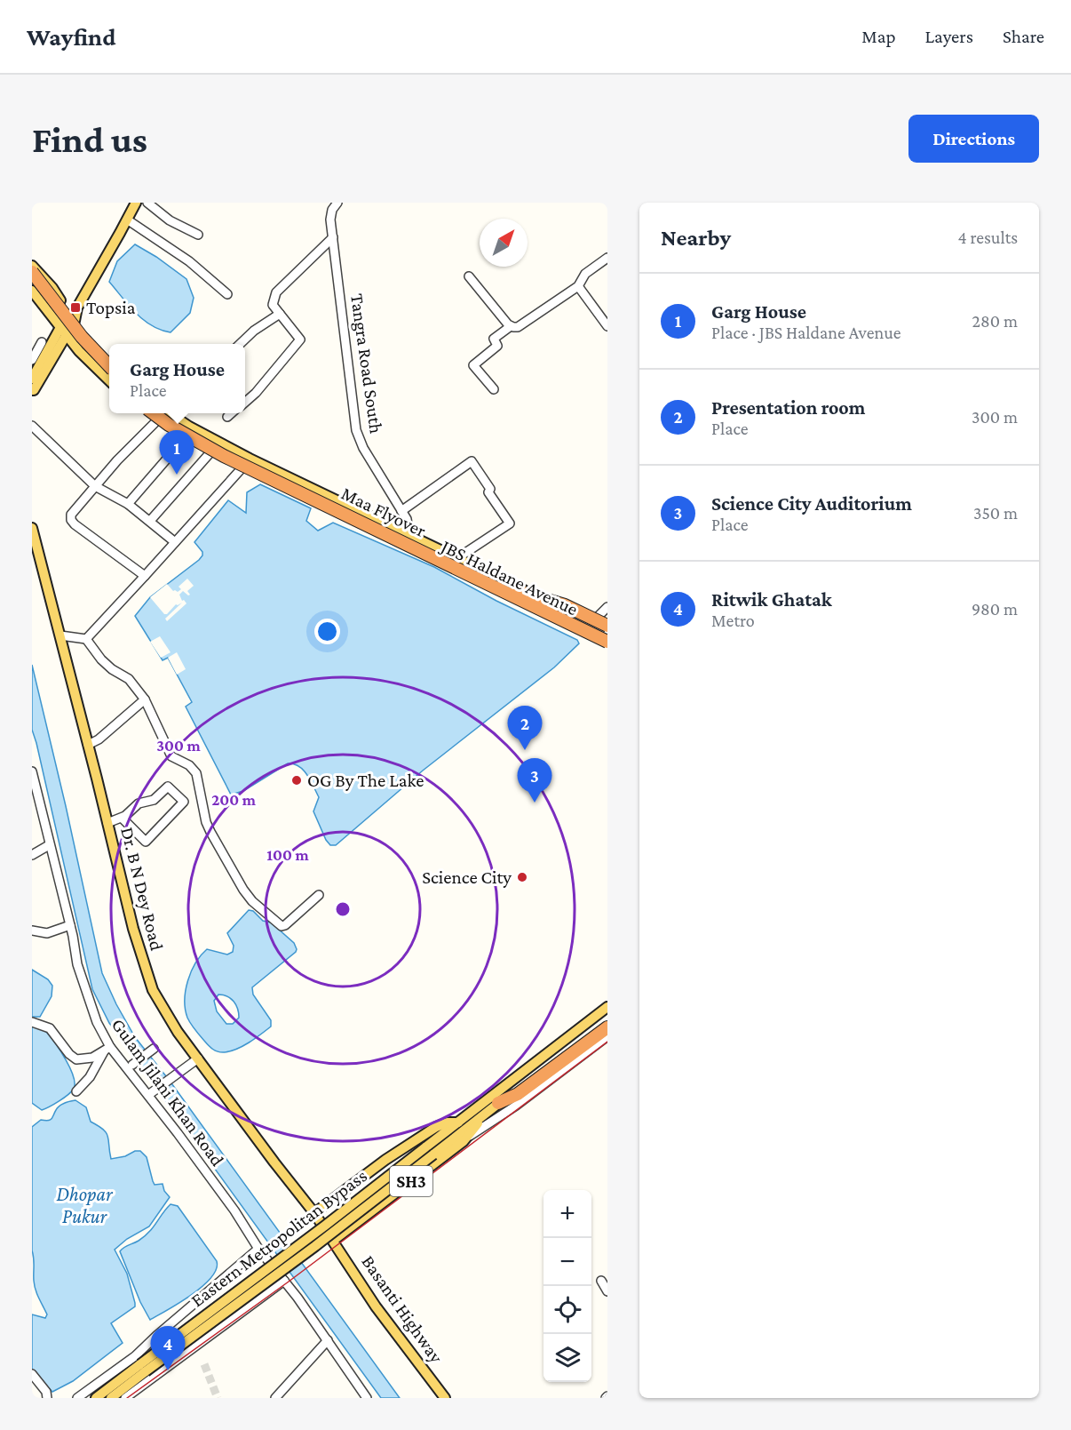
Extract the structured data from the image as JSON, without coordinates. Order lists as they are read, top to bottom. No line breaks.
{"streets":{"highway":["Maa Flyover"],"main road":["JBS Haldane Avenue","Dr. B N Dey Road","SH3","Eastern Metropolitan Bypass","Basanti Highway"],"street":["Tangra Road South","Gulam Jilani Khan Road"]},"crossings":[["Tangra Road South","JBS Haldane Avenue"],["Maa Flyover","JBS Haldane Avenue"],["Dr. B N Dey Road","SH3"],["Dr. B N Dey Road","Basanti Highway"],["SH3","Eastern Metropolitan Bypass"],["SH3","Basanti Highway"]],"water":["Dhopar Pukur"],"places":{"transit":["Topsia"],"other":["OG By The Lake","Science City"]},"north":"top right","page":{"header":"Wayfind","nav":["Map","Layers","Share"],"buttons":"Directions","title":"Find us","heading":["Nearby","4 results"],"list":[{"mark":"1","name":"Garg House","note":"Place · JBS Haldane Avenue","value":"280 m"},{"mark":"2","name":"Presentation room","note":"Place","value":"300 m"},{"mark":"3","name":"Science City Auditorium","note":"Place","value":"350 m"},{"mark":"4","name":"Ritwik Ghatak","note":"Metro","value":"980 m"}],"popup":["Garg House","Place"],"pins":["1","2","3","4"],"map_buttons":["+","−"]},"rings":["300 m","200 m","100 m"]}
